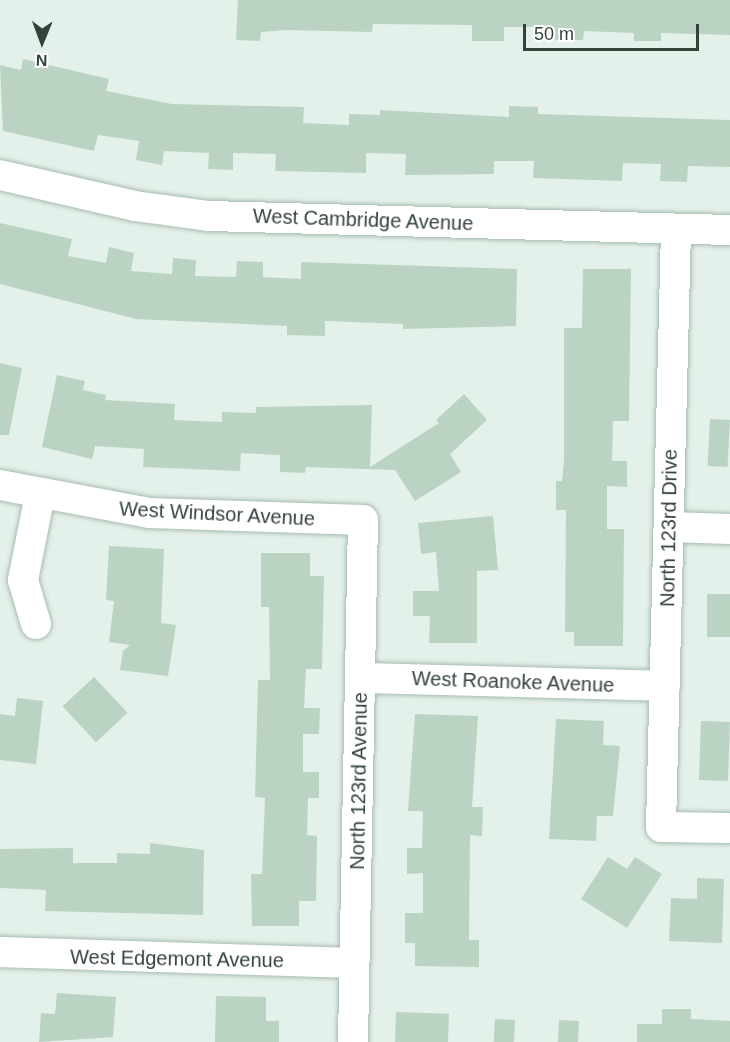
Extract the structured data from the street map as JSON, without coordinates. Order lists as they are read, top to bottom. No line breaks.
{"streets":{"street":["West Cambridge Avenue","West Windsor Avenue","North 123rd Drive","West Roanoke Avenue","North 123rd Avenue","West Edgemont Avenue"]},"crossings":[["West Cambridge Avenue","North 123rd Drive"],["West Windsor Avenue","North 123rd Avenue"],["North 123rd Drive","West Roanoke Avenue"],["West Roanoke Avenue","North 123rd Avenue"],["North 123rd Avenue","West Edgemont Avenue"]],"scale_bar":"50 m","north":"bottom"}
